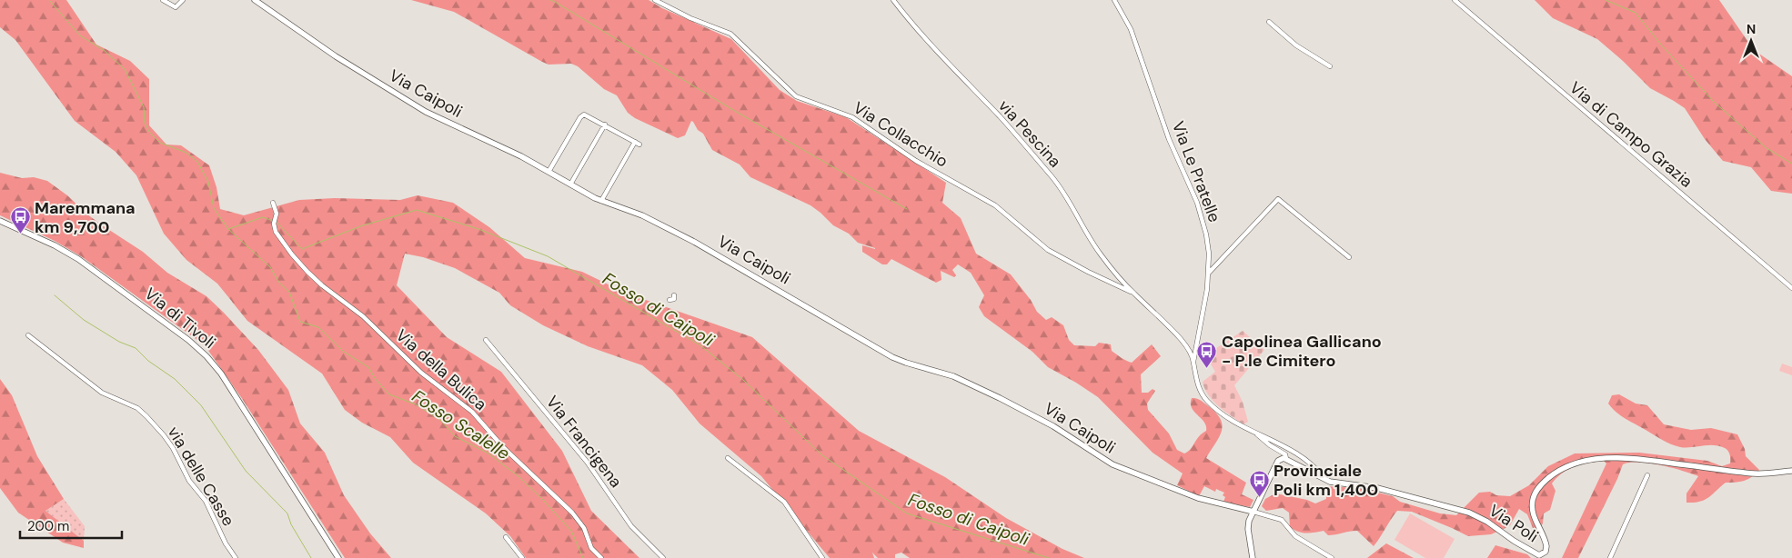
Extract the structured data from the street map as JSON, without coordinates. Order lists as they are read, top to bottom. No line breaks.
{"streets":{"street":["Via Caipoli","via Pescina","Via Collacchio","Via di Campo Grazia","Via Le Pratelle","Via di Tivoli","Via della Bulica","Via Francigena","via delle Casse","Via Poli"]},"crossings":[["via Pescina","Via Collacchio"]],"water":["Fosso di Caipoli","Fosso Scalelle"],"places":{"bus stop":["Maremmana km 9,700","Capolinea Gallicano - P.le Cimitero","Provinciale Poli km 1,400"]},"scale_bar":"200 m","north":"top"}
